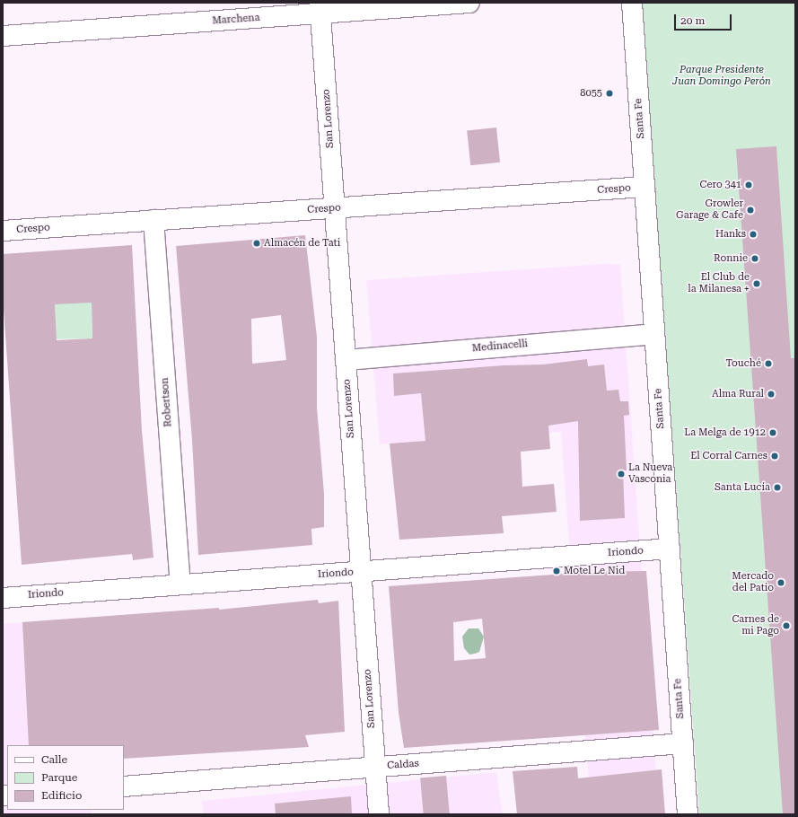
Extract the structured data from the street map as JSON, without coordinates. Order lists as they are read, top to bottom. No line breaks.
{"streets":{"street":["Marchena","San Lorenzo","Santa Fe","Crespo","Medinacelli","Robertson","Iriondo","Caldas"]},"crossings":[["Marchena","San Lorenzo"],["San Lorenzo","Crespo"],["San Lorenzo","Medinacelli"],["San Lorenzo","Iriondo"],["San Lorenzo","Caldas"],["Santa Fe","Crespo"],["Santa Fe","Medinacelli"],["Santa Fe","Iriondo"],["Santa Fe","Caldas"],["Crespo","Robertson"],["Robertson","Iriondo"]],"parks":["Parque Presidente Juan Domingo Perón"],"places":["8055","Cero 341","Growler Garage & Cafe","Hanks","Almacén de Tati","Ronnie","El Club de la Milanesa +","Touché","Alma Rural","La Melga de 1912","El Corral Carnes","La Nueva Vasconia","Santa Lucía","Motel Le Nid","Mercado del Patio","Carnes de mi Pago"],"legend":["Calle","Parque","Edificio"],"scale_bar":"20 m"}
